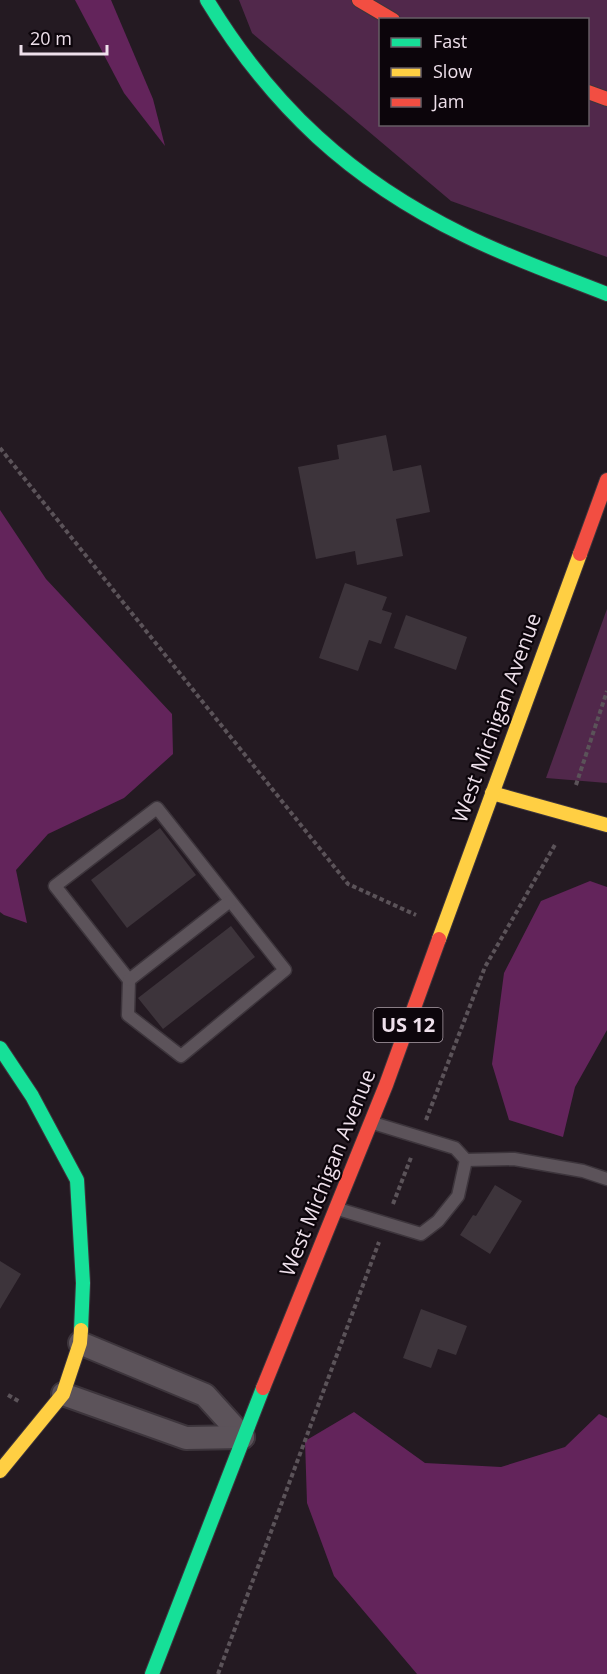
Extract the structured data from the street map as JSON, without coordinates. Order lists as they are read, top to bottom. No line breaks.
{"streets":{"main road":["West Michigan Avenue","US 12"]},"legend":["Fast","Slow","Jam"],"scale_bar":"20 m"}
